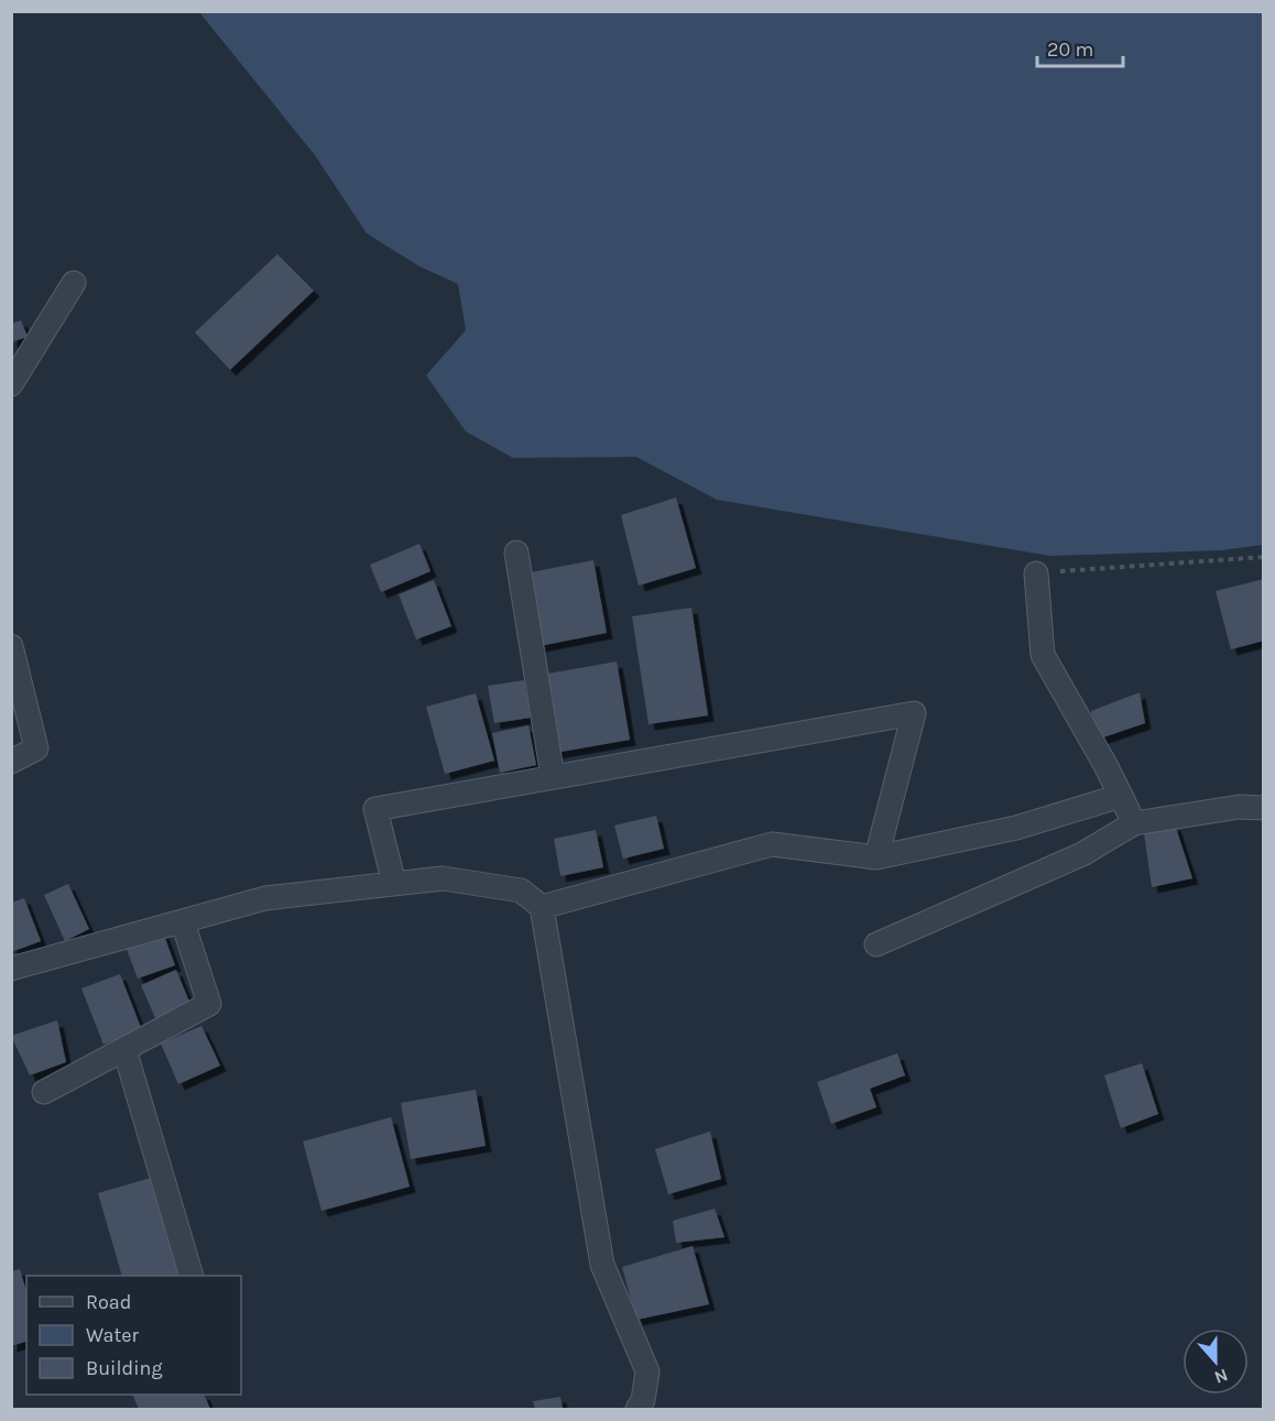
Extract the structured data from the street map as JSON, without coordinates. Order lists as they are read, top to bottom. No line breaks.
{"legend":["Road","Water","Building"],"scale_bar":"20 m","north":"bottom"}
